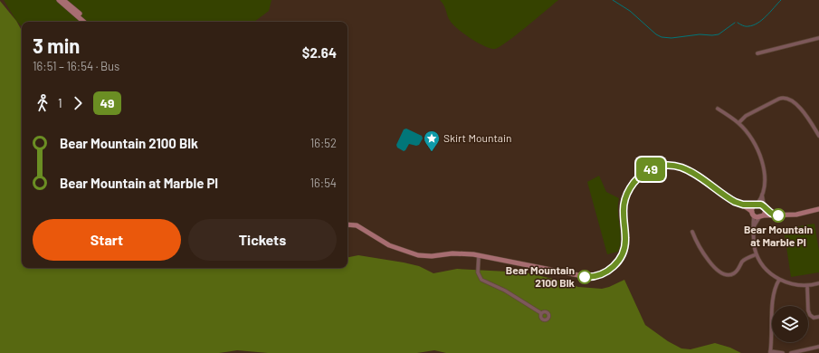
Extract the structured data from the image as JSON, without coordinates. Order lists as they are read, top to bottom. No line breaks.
{"places":{"place":["Skirt Mountain"],"other":["Bear Mountain at Marble Pl","Bear Mountain 2100 Blk"]},"lines":["bus line 49"],"page":{"on_map":"49","heading":["3 min","16:51 – 16:54 · Bus","$2.64"],"legs":["1","49"],"list":[{"name":"Bear Mountain 2100 Blk","value":"16:52"},{"name":"Bear Mountain at Marble Pl","value":"16:54"}],"buttons":["Start","Tickets"]}}
